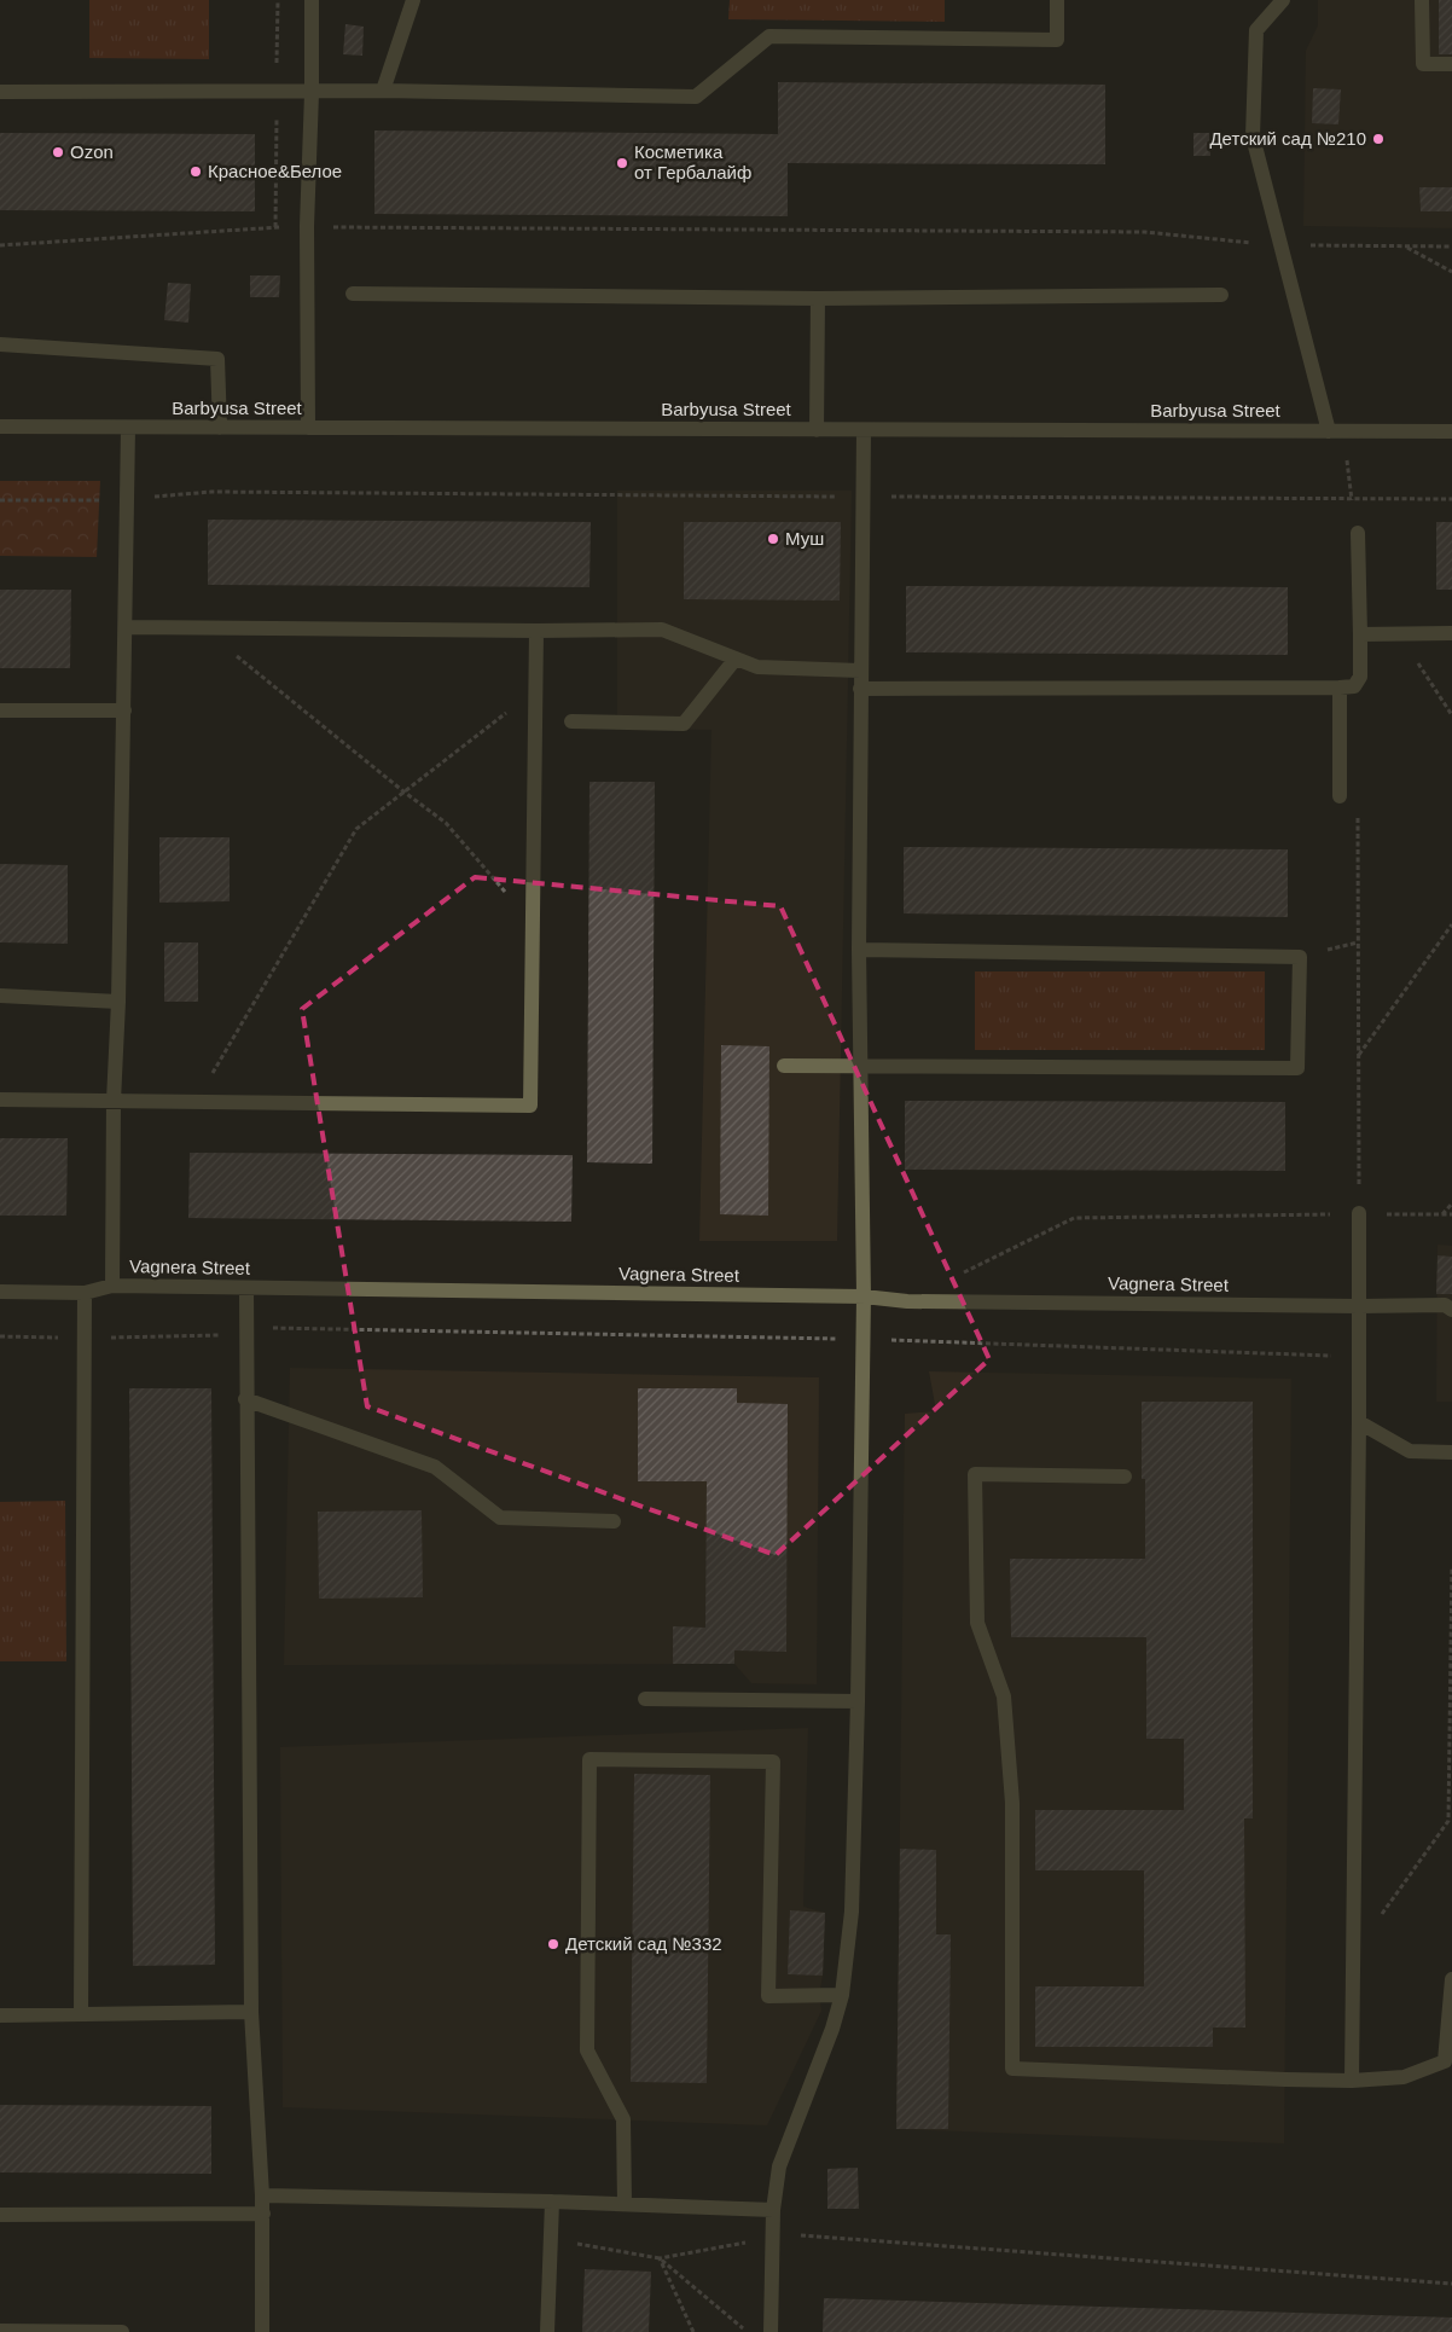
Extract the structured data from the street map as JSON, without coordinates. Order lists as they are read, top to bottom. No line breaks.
{"streets":{"street":["Barbyusa Street","Vagnera Street"]},"places":["Детский сад №210","Ozon","Косметика от Гербалайф","Красное&Белое","Муш","Детский cад №332"]}
